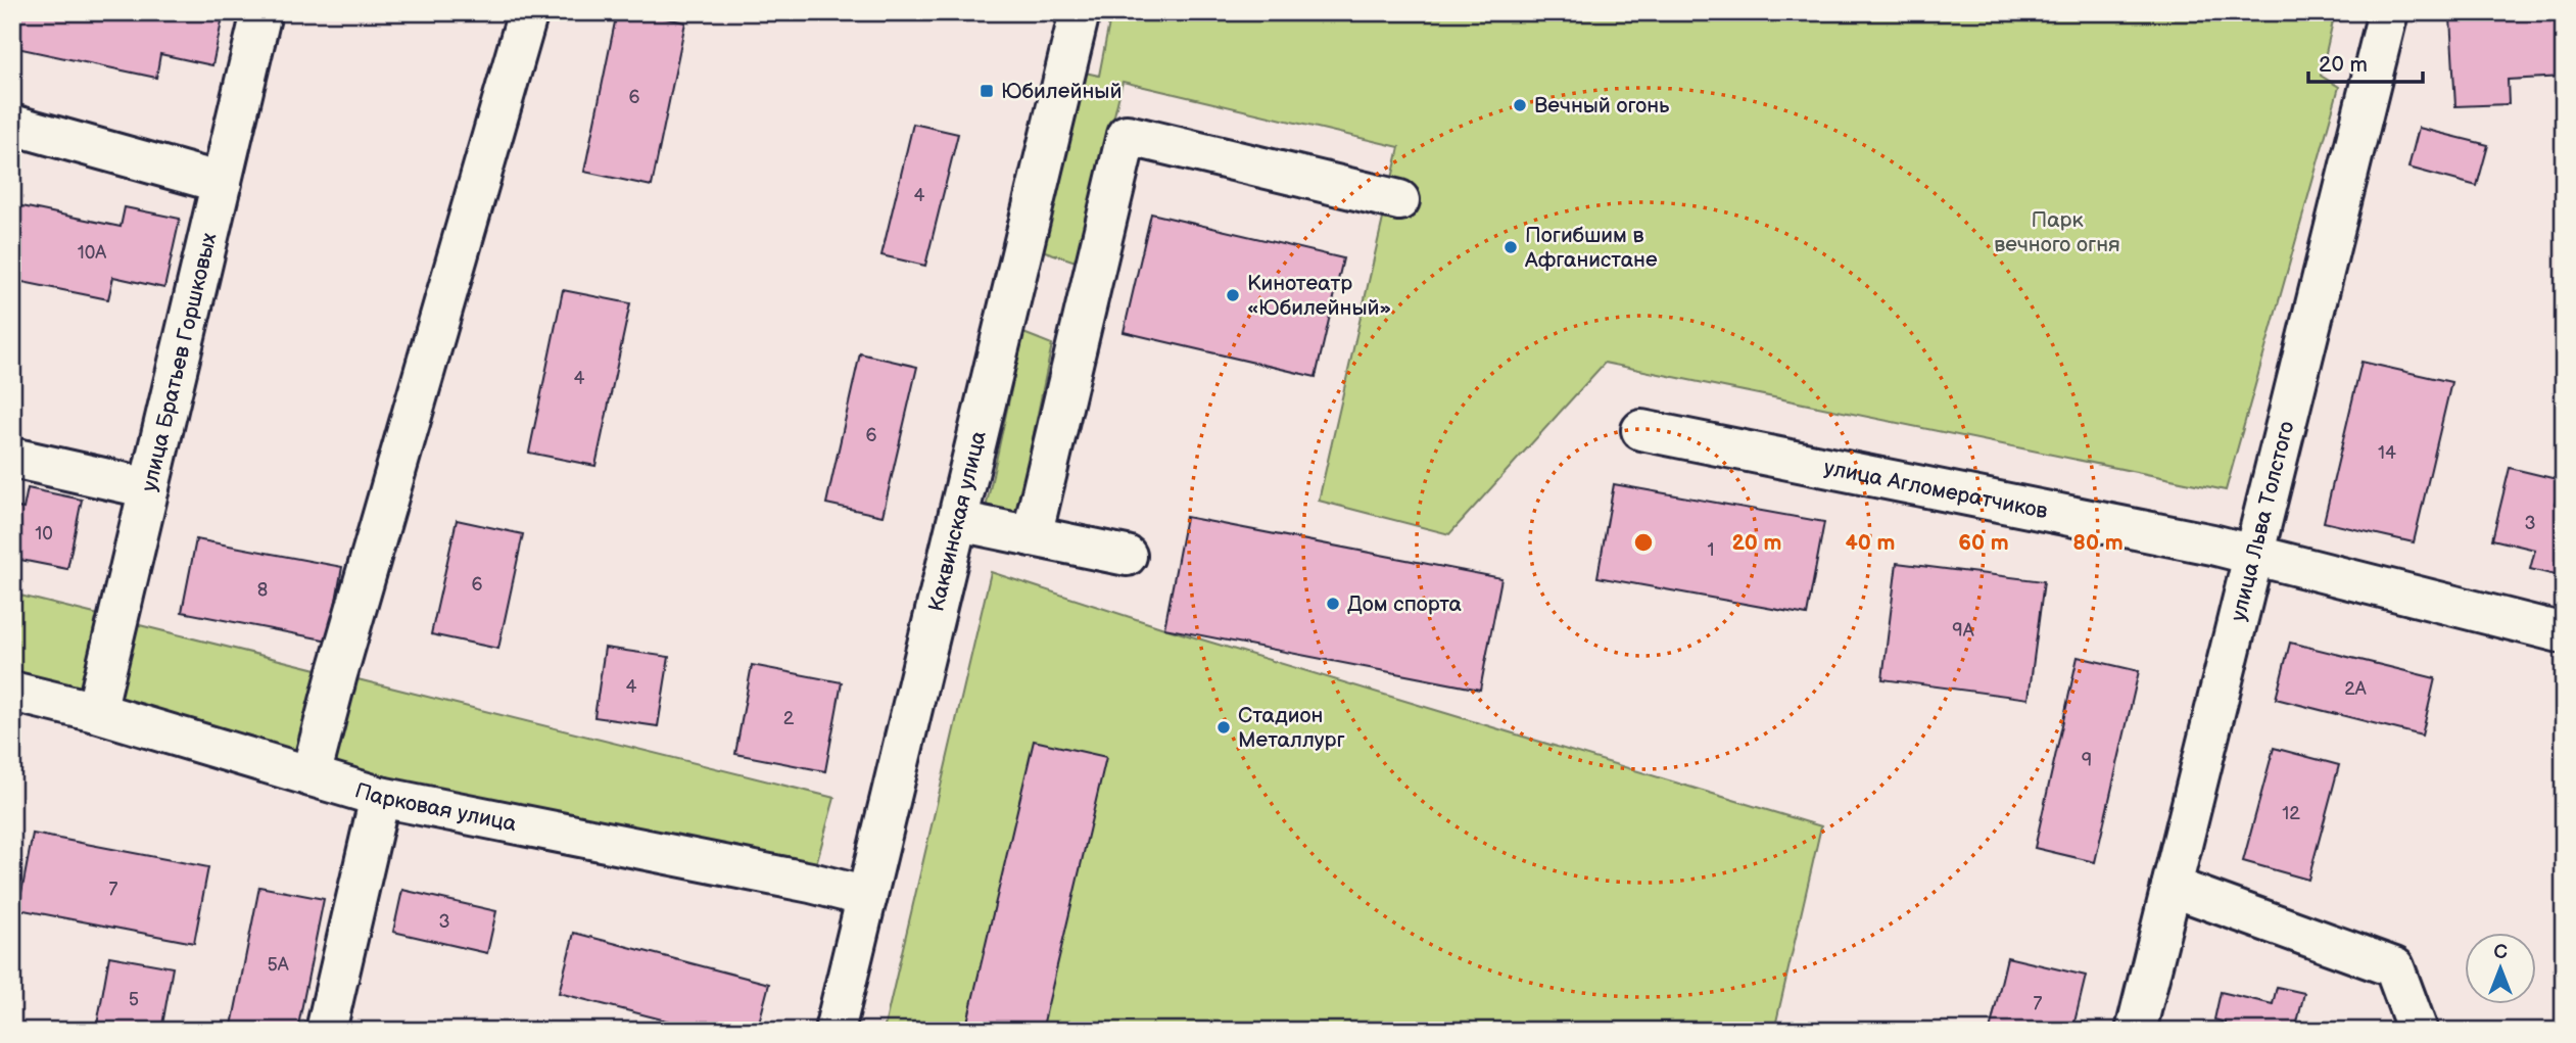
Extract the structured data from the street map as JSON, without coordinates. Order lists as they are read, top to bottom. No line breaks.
{"streets":{"street":["улица Братьев Горшковых","улица Агломератчиков","улица Льва Толстого","Каквинская улица","Парковая улица"]},"crossings":[["улица Братьев Горшковых","Парковая улица"],["улица Агломератчиков","улица Льва Толстого"],["Каквинская улица","Парковая улица"]],"parks":["Парк вечного огня"],"places":{"transit":["Юбилейный"],"other":["Вечный огонь","Погибшим в Афганистане","Кинотеатр «Юбилейный»","Дом спорта","Стадион Металлург"]},"house_numbers":["6","4","10А","4","6","14","3","10","1","6","8","9А","4","2А","2","9","12","7","3","5А","5","7"],"scale_bar":"20 m","north":"top","rings":["20 m","40 m","60 m","80 m"]}
